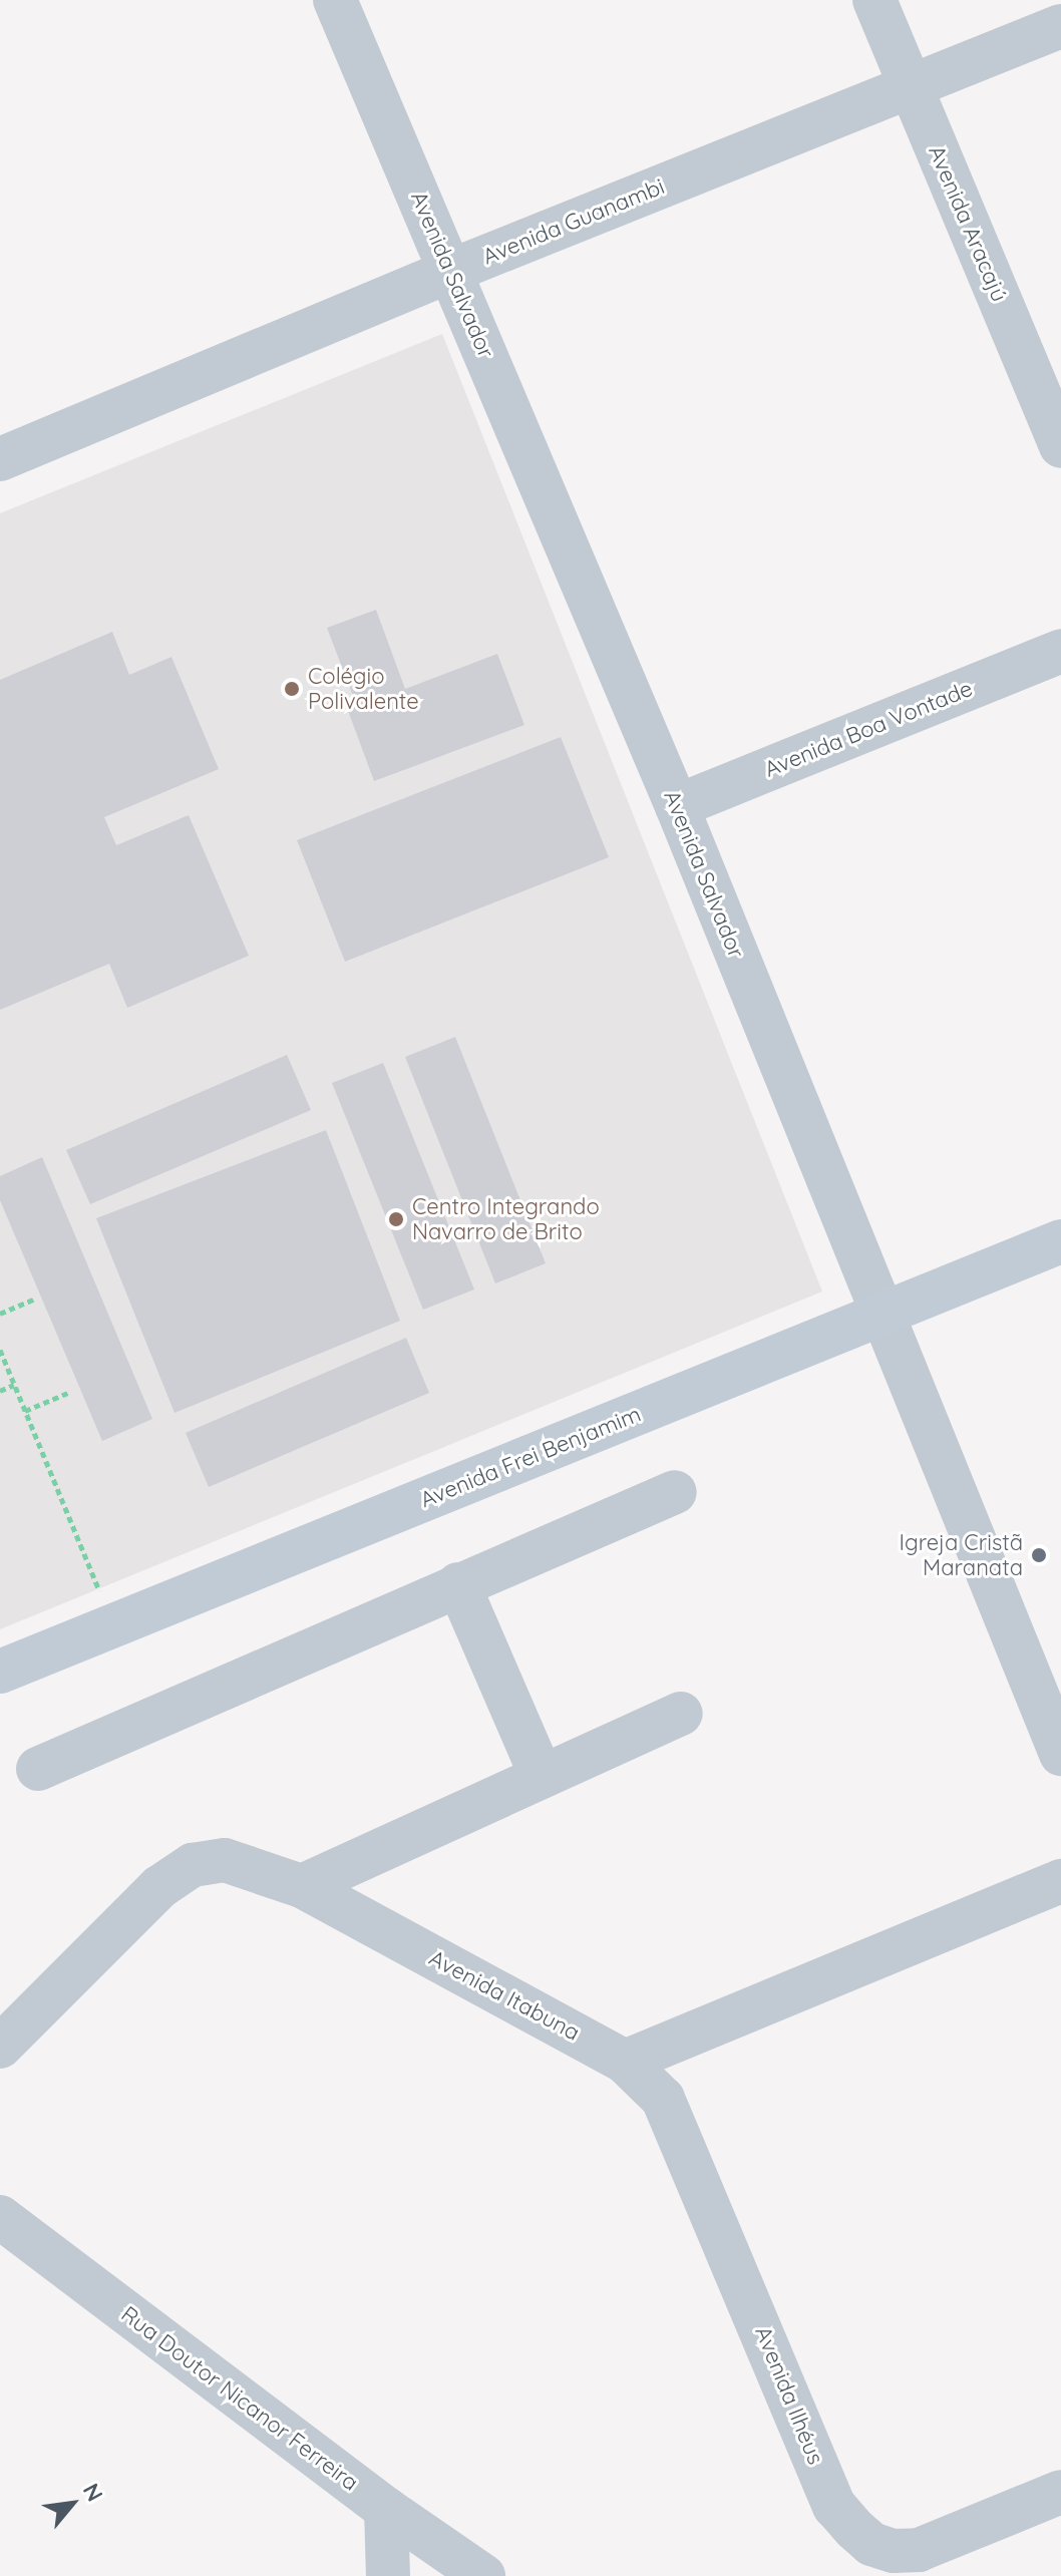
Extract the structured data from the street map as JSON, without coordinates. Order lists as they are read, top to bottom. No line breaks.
{"streets":{"main road":["Avenida Frei Benjamim"],"street":["Avenida Guanambi","Avenida Aracajú","Avenida Salvador","Avenida Boa Vontade","Avenida Itabuna","Avenida Ilhéus","Rua Doutor Nicanor Ferreira"]},"crossings":[["Avenida Guanambi","Avenida Aracajú"],["Avenida Guanambi","Avenida Salvador"],["Avenida Salvador","Avenida Boa Vontade"],["Avenida Salvador","Avenida Frei Benjamim"],["Avenida Itabuna","Avenida Ilhéus"]],"places":["Colégio Polivalente","Centro Integrando Navarro de Brito","Igreja Cristã Maranata"],"north":"top right"}
